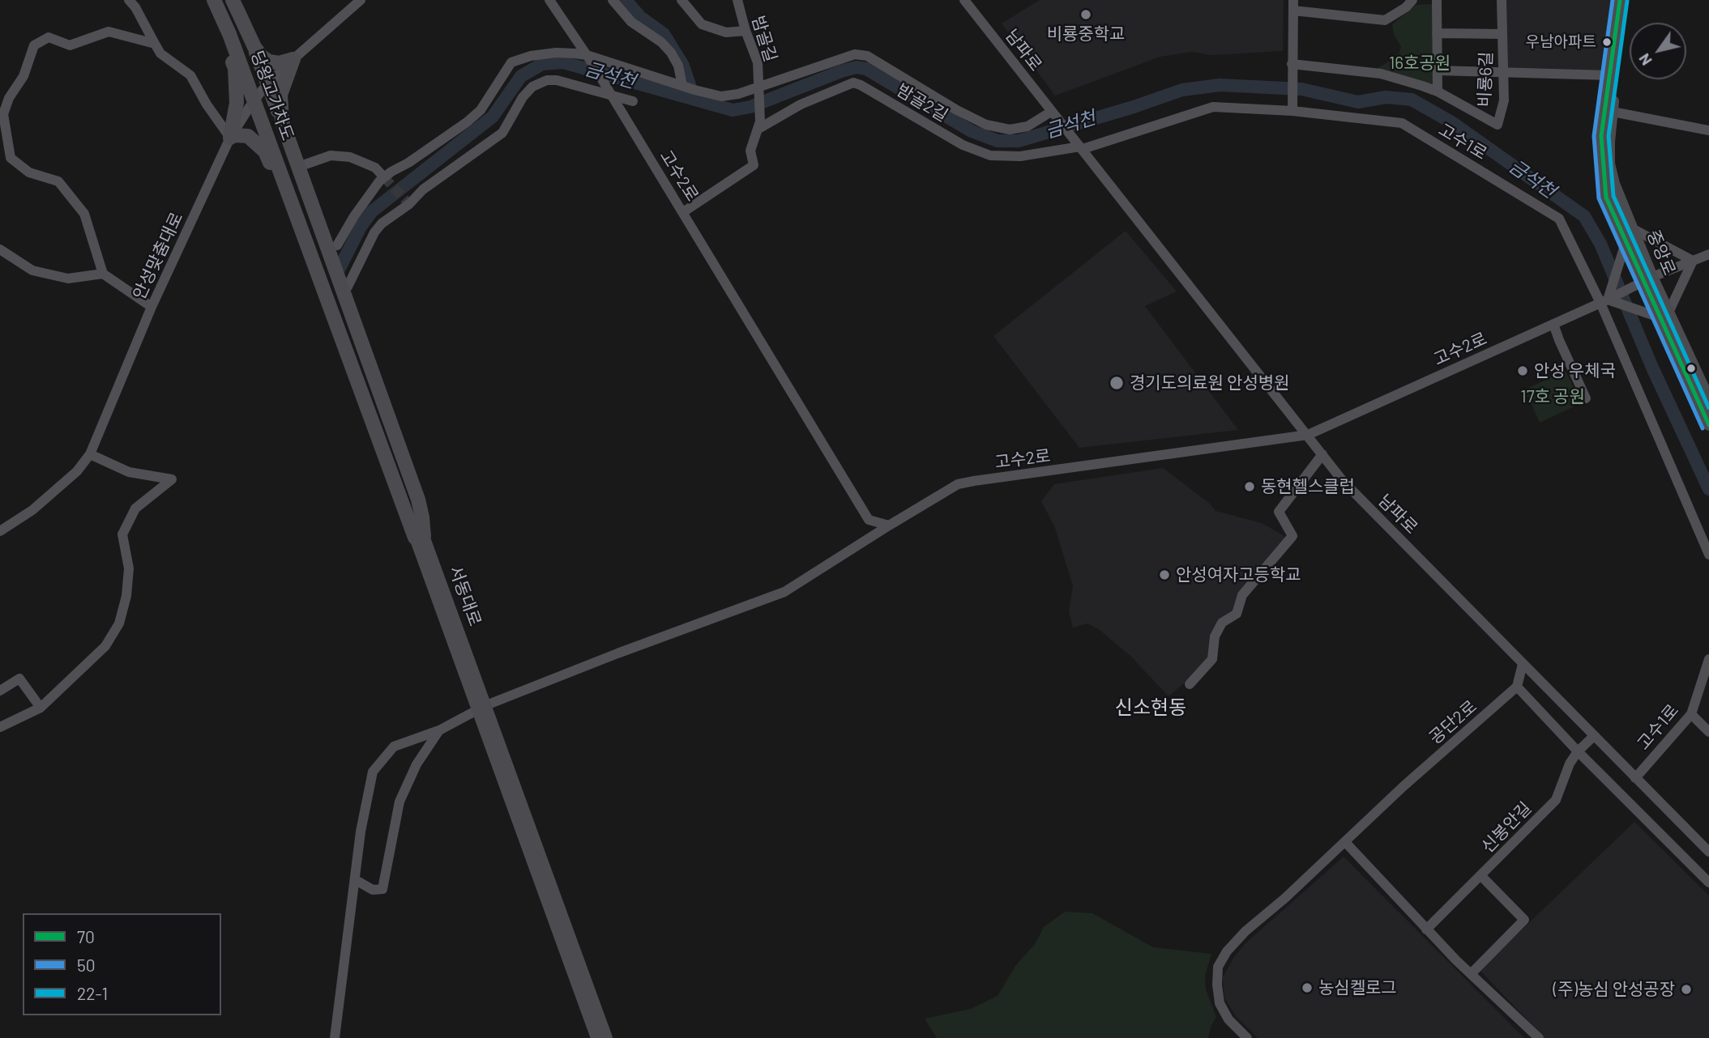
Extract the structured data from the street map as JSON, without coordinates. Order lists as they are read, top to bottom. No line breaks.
{"streets":{"highway":["당왕고가차도"],"main road":["중앙로","서동대로"],"street":["밤골길","남파로","비룡6길","밤골2길","고수1로","고수2로","안성맞춤대로","공단2로","신봉안길"]},"crossings":[["밤골길","밤골2길"],["밤골길","고수2로"],["남파로","밤골2길"],["남파로","고수1로"],["남파로","고수2로"],["남파로","신봉안길"],["밤골2길","고수1로"],["고수1로","고수2로"],["고수2로","중앙로"]],"districts":["신소현동"],"water":["금석천"],"parks":["16호공원","17호 공원"],"places":["비룡중학교","우남아파트","안성 우체국","경기도의료원 안성병원","동현헬스클럽","안성여자고등학교","농심켈로그","(주)농심 안성공장"],"lines":["transit line 70","transit line 50","transit line 22-1"],"legend":["70","50","22-1"],"north":"bottom left"}
